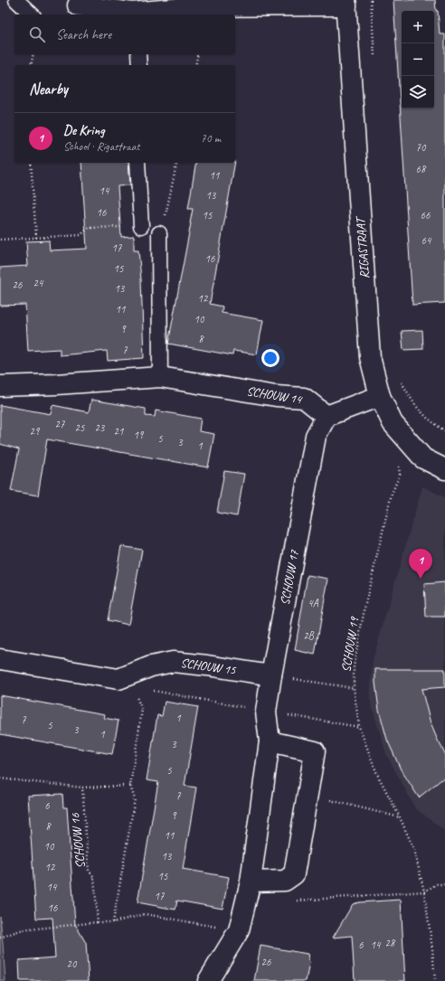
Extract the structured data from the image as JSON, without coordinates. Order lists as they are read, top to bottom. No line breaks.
{"streets":{"street":["RIGASTRAAT","SCHOUW 14","SCHOUW 17","SCHOUW 15"],"path":["SCHOUW 19","SCHOUW 16"]},"crossings":[["SCHOUW 14","SCHOUW 17"],["SCHOUW 17","SCHOUW 15"]],"house_numbers":["70","68","11","14","13","16","15","66","64","17","16","15","24","26","13","12","11","10","9","8","7","27","25","23","29","21","19","5","3","1","4A","2B","1","7","5","3","1","3","5","7","6","9","8","11","10","13","12","15","14","17","16","28","6","14","26","20"],"page":{"map_buttons":["+","−"],"search":"Search here","heading":"Nearby","list":[{"mark":"1","name":"De Kring","note":"School · Rigastraat","value":"70 m"}],"pins":"1"}}
